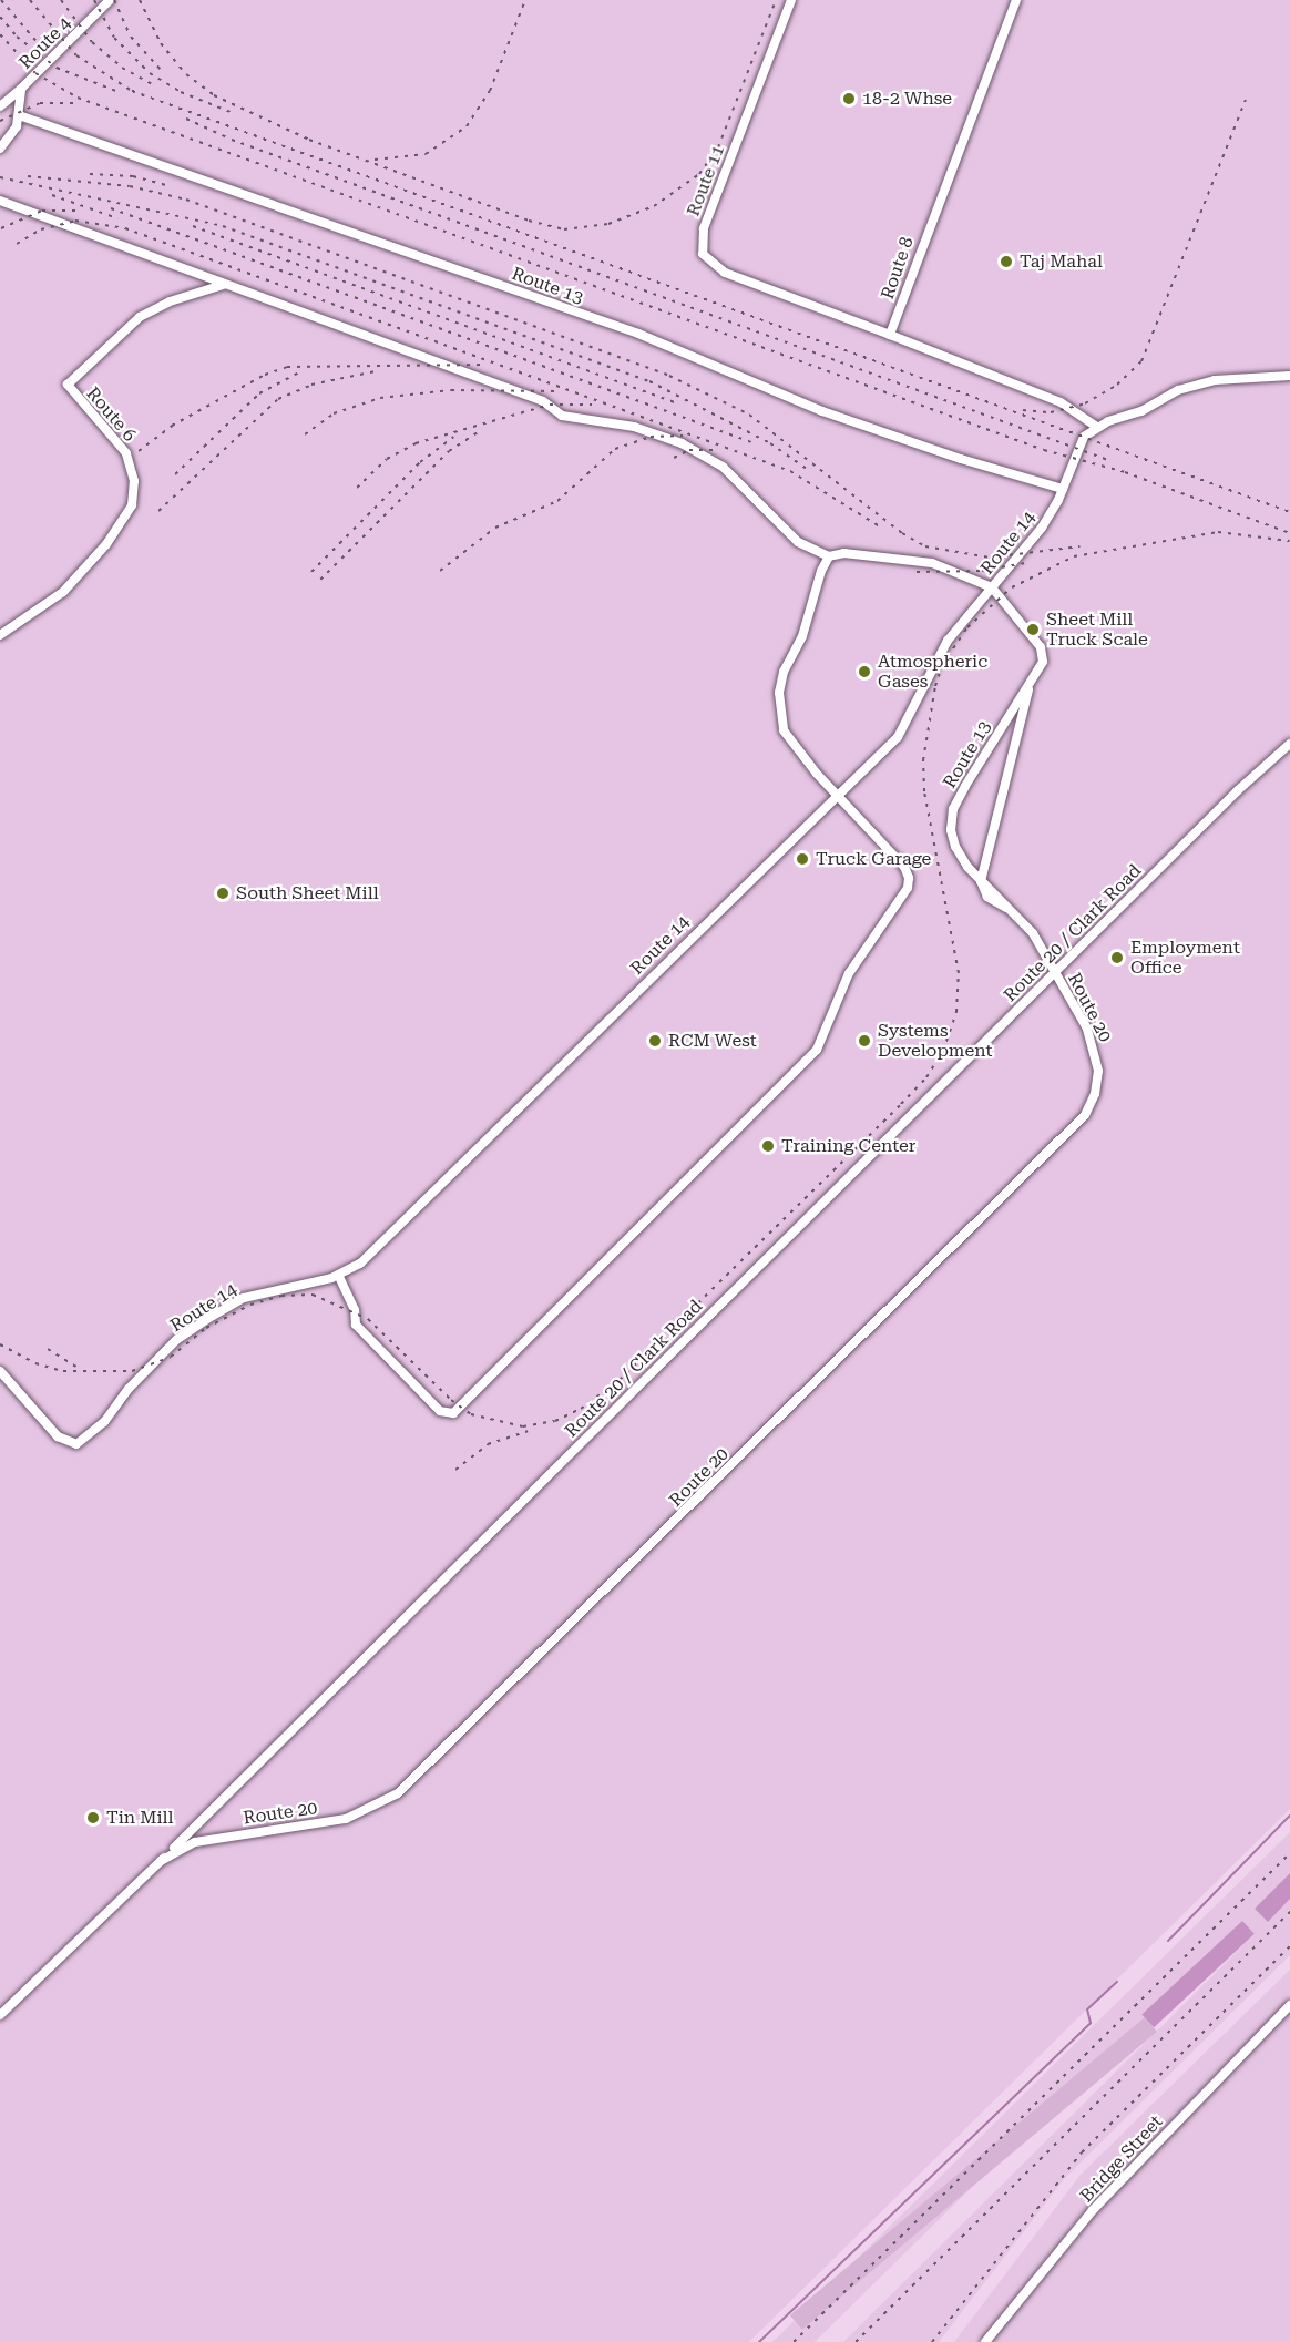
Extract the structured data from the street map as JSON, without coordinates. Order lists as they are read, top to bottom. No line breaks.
{"streets":{"street":["Route 4","Route 11","Route 8","Route 13","Route 6","Route 14","Route 20 / Clark Road","Route 20","Bridge Street"]},"crossings":[["Route 4","Route 13"],["Route 11","Route 8"],["Route 13","Route 6"],["Route 13","Route 14"],["Route 13","Route 20 / Clark Road"],["Route 13","Route 20"],["Route 20 / Clark Road","Route 20"]],"places":["18-2 Whse","Taj Mahal","Sheet Mill Truck Scale","Atmospheric Gases","Truck Garage","South Sheet Mill","Employment Office","RCM West","Systems Development","Training Center","Tin Mill"]}
